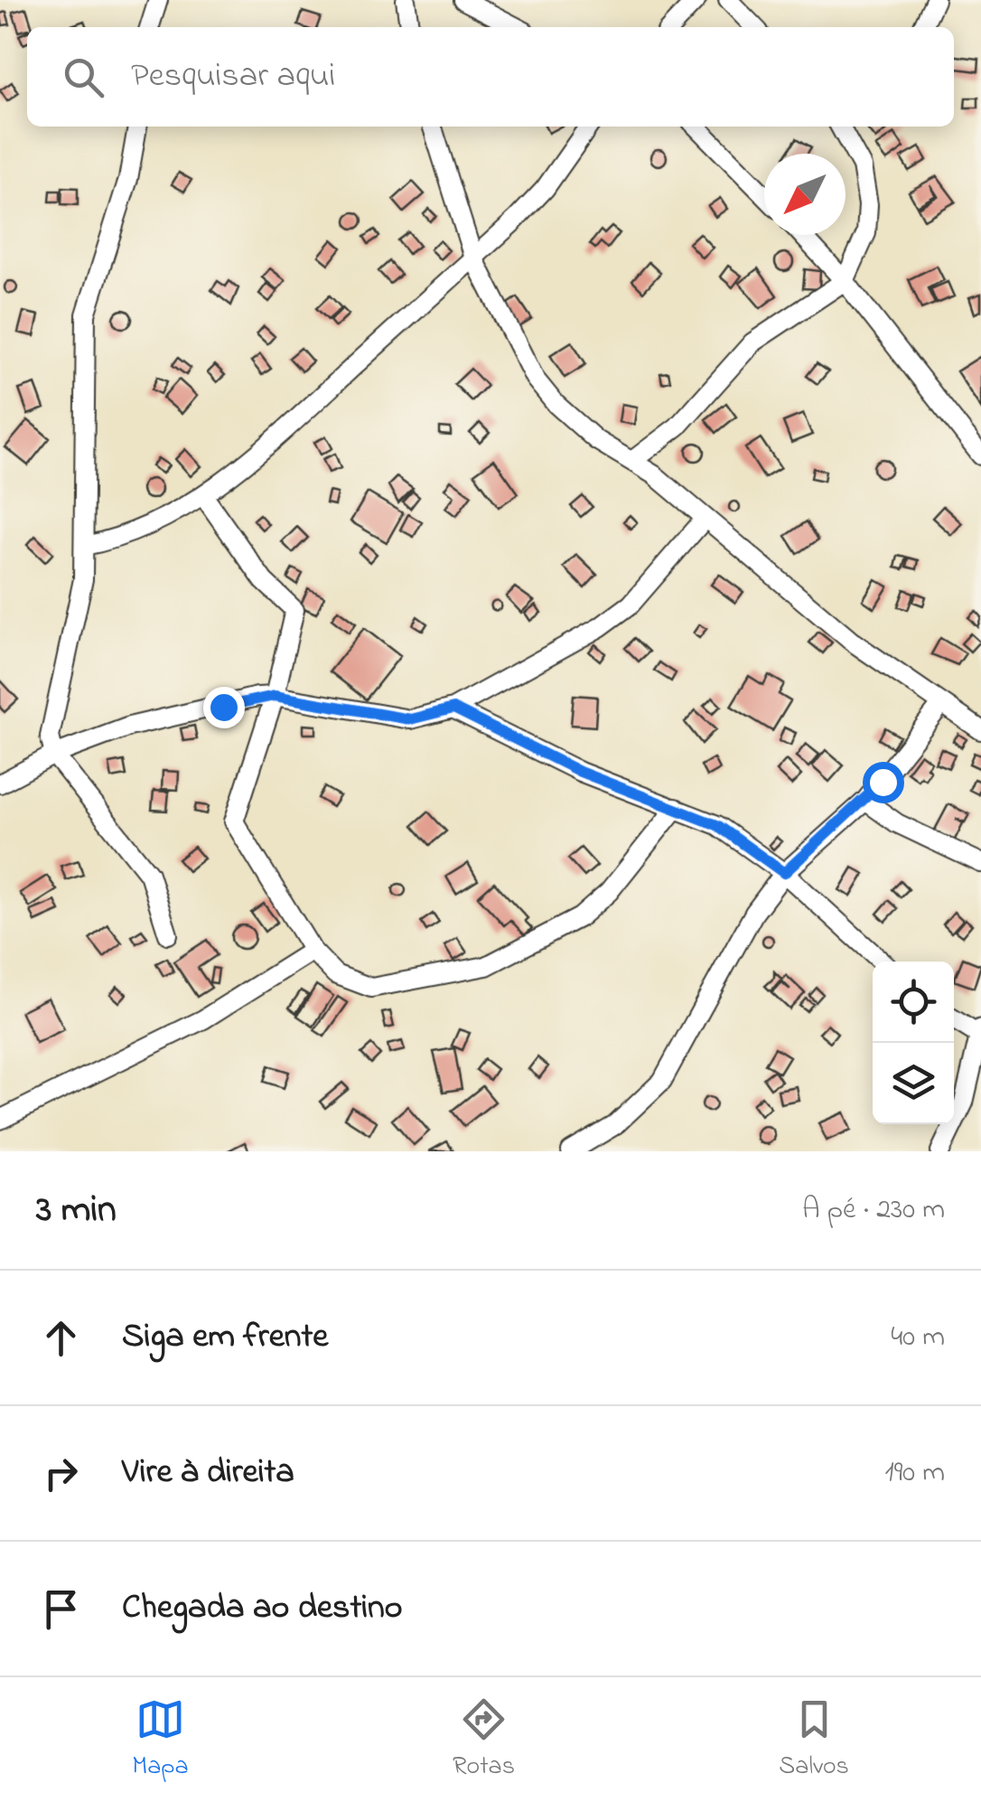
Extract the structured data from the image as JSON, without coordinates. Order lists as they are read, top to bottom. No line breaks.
{"north":"bottom left","page":{"search":"Pesquisar aqui","heading":["3 min","A pé · 230 m"],"list":[["Siga em frente","40 m"],["Vire à direita","190 m"],"Chegada ao destino"],"nav":["Mapa","Rotas","Salvos"]}}
